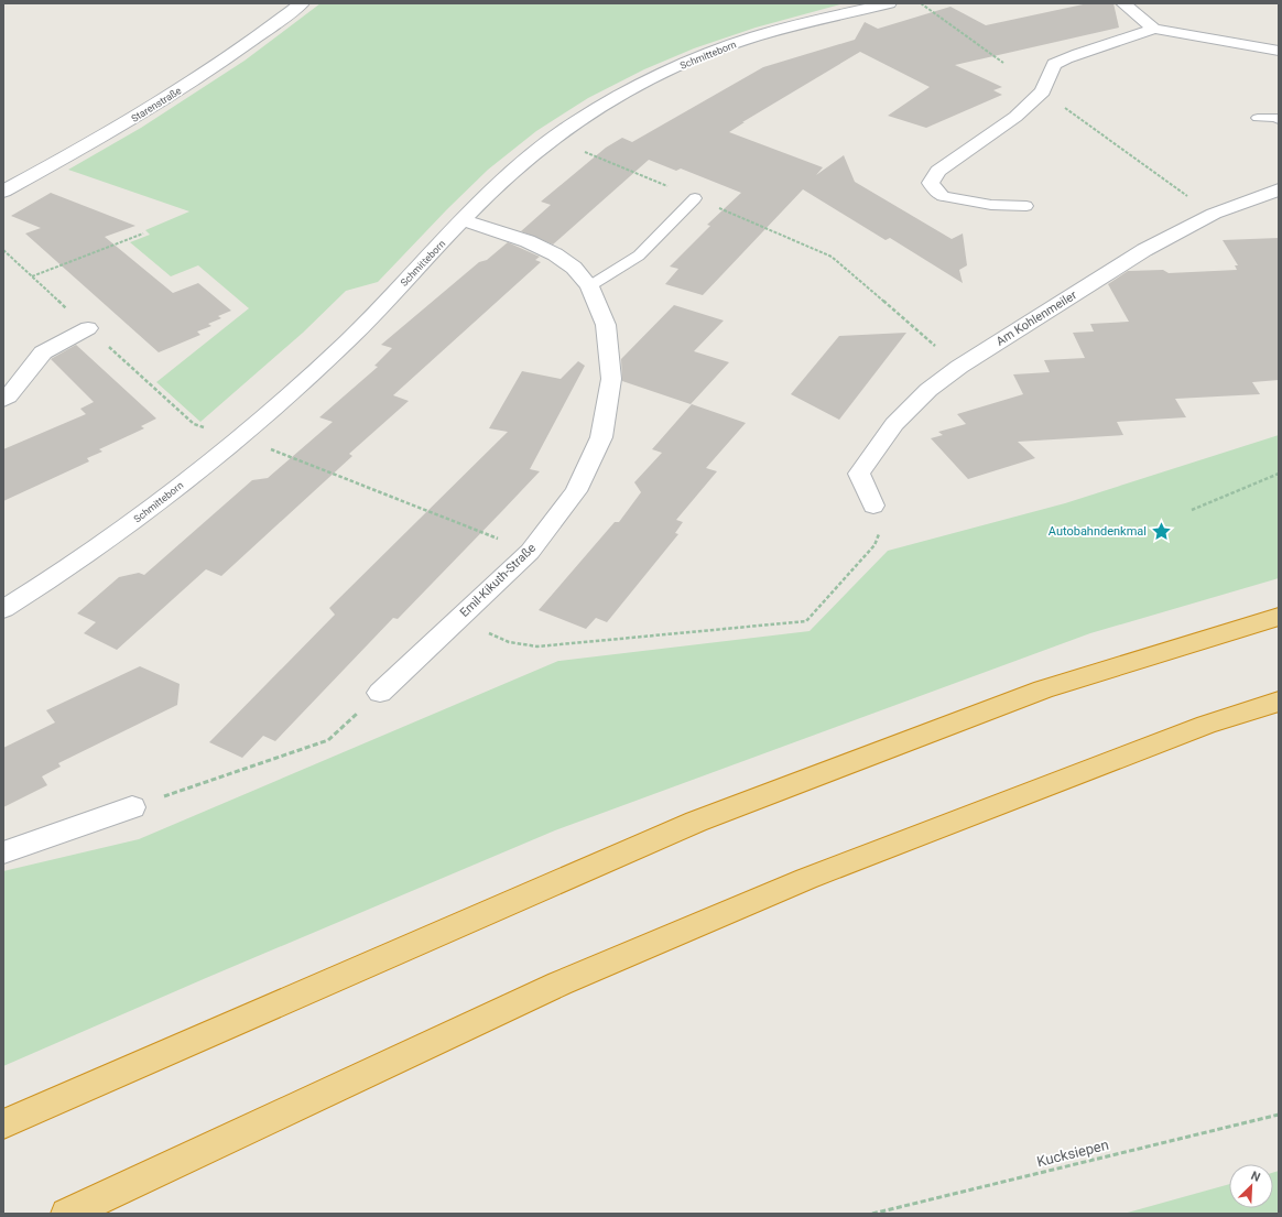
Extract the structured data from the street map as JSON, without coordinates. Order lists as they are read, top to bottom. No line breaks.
{"streets":{"street":["Schmitteborn","Starenstraße","Am Kohlenmeiler","Emil-Kikuth-Straße"],"path":["Kucksiepen"]},"crossings":[["Schmitteborn","Emil-Kikuth-Straße"]],"places":{"place":["Autobahndenkmal"]},"north":"top right"}
